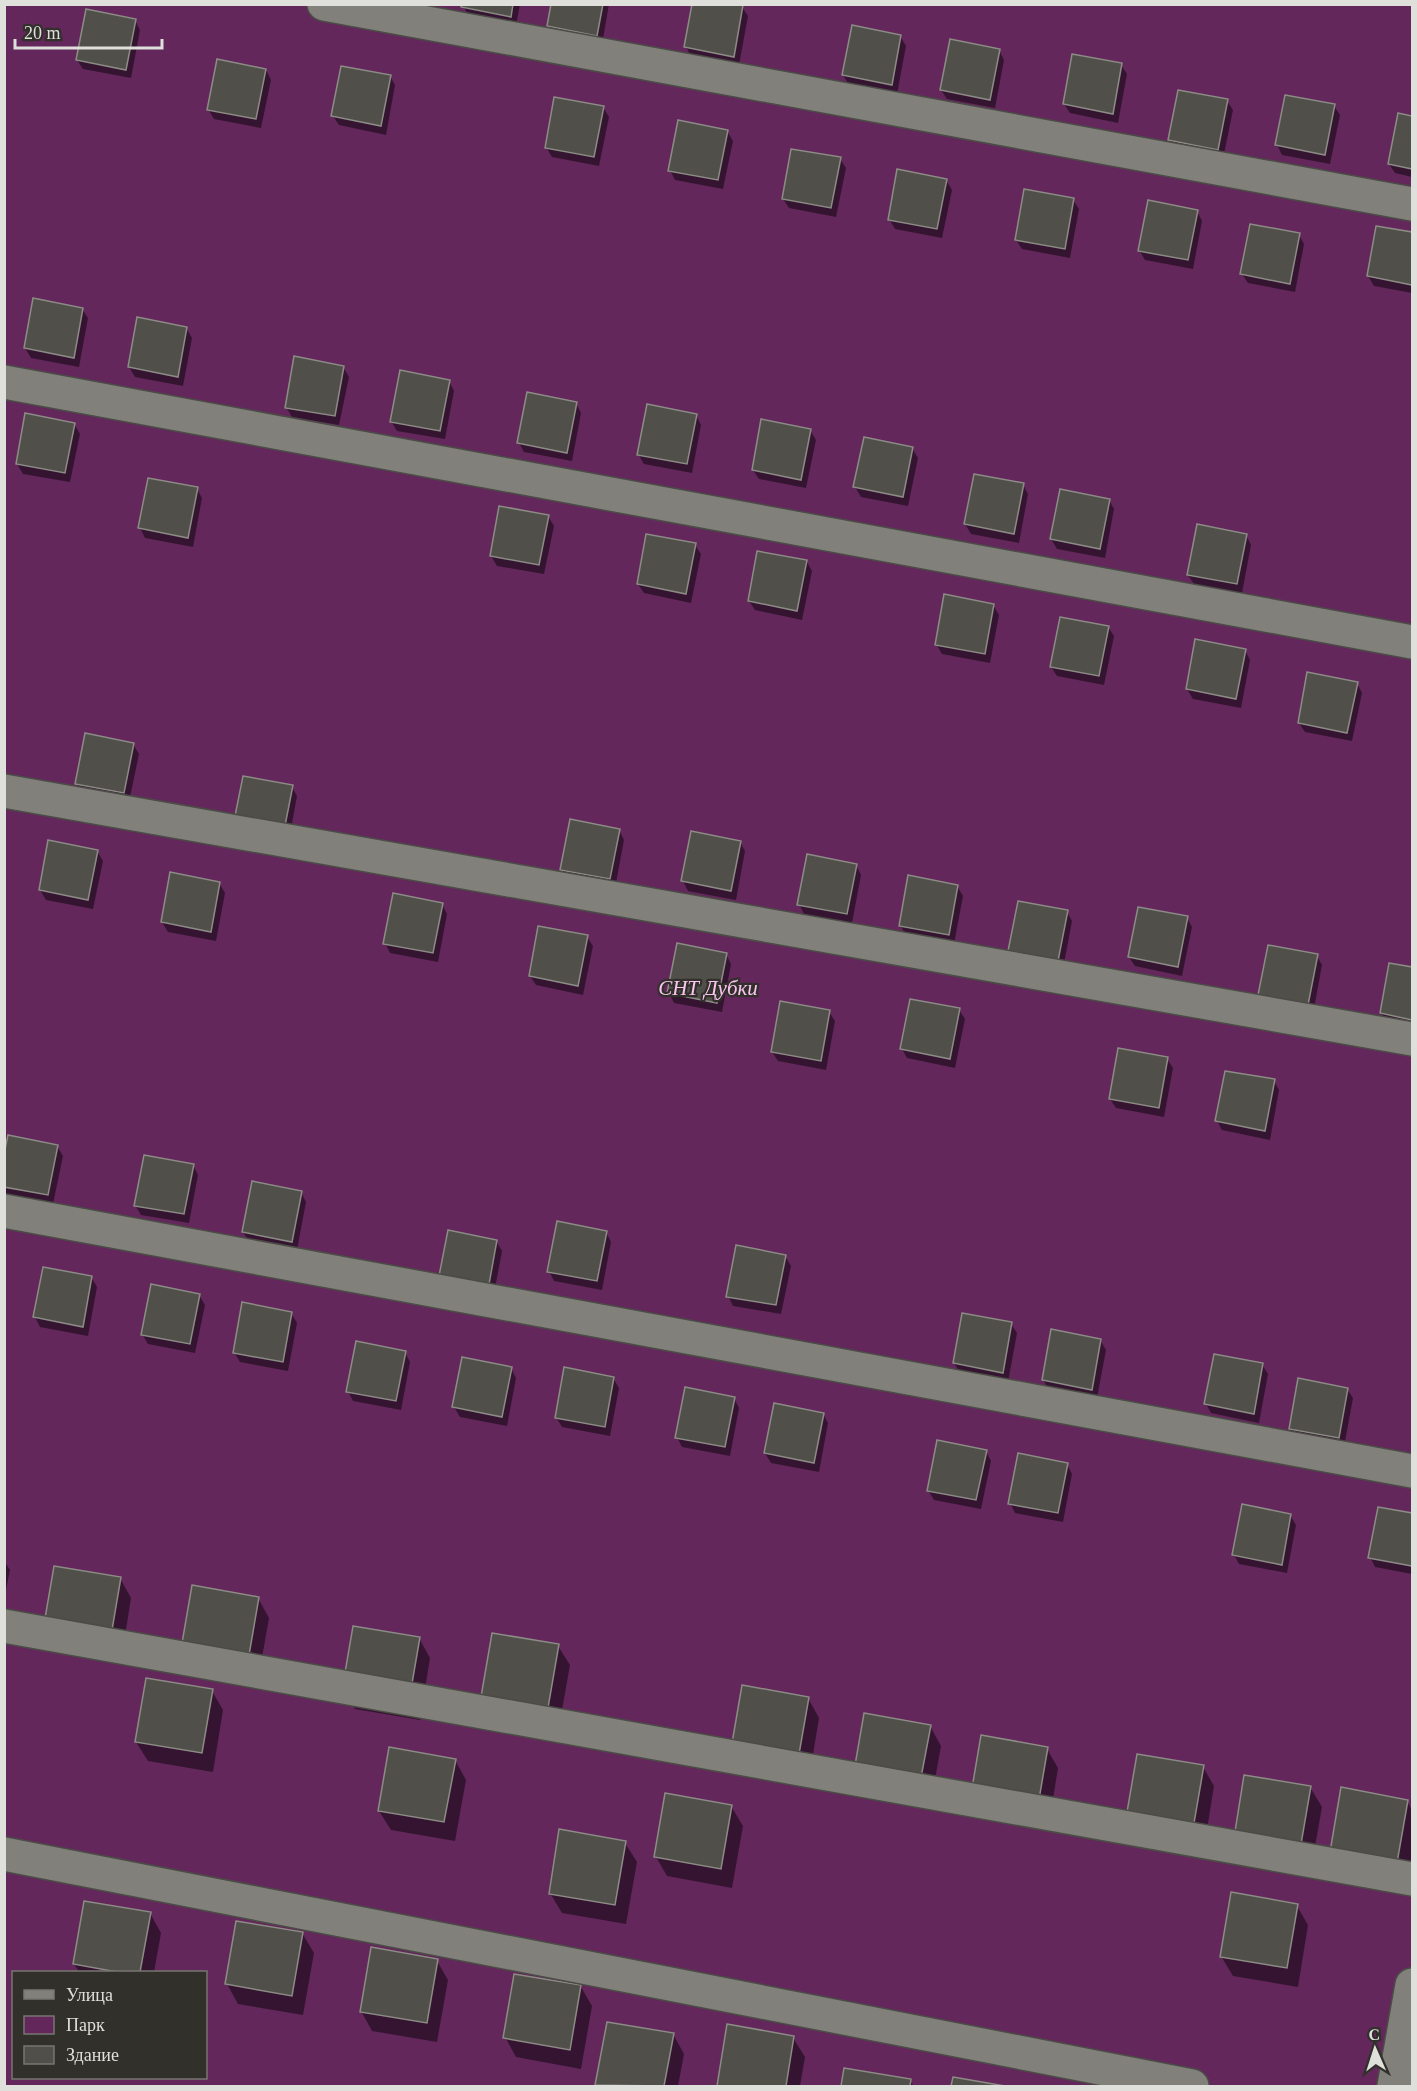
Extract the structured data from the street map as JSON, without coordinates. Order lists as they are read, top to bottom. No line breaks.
{"parks":["СНТ Дубки"],"legend":["Улица","Парк","Здание"],"scale_bar":"20 m","north":"top"}
